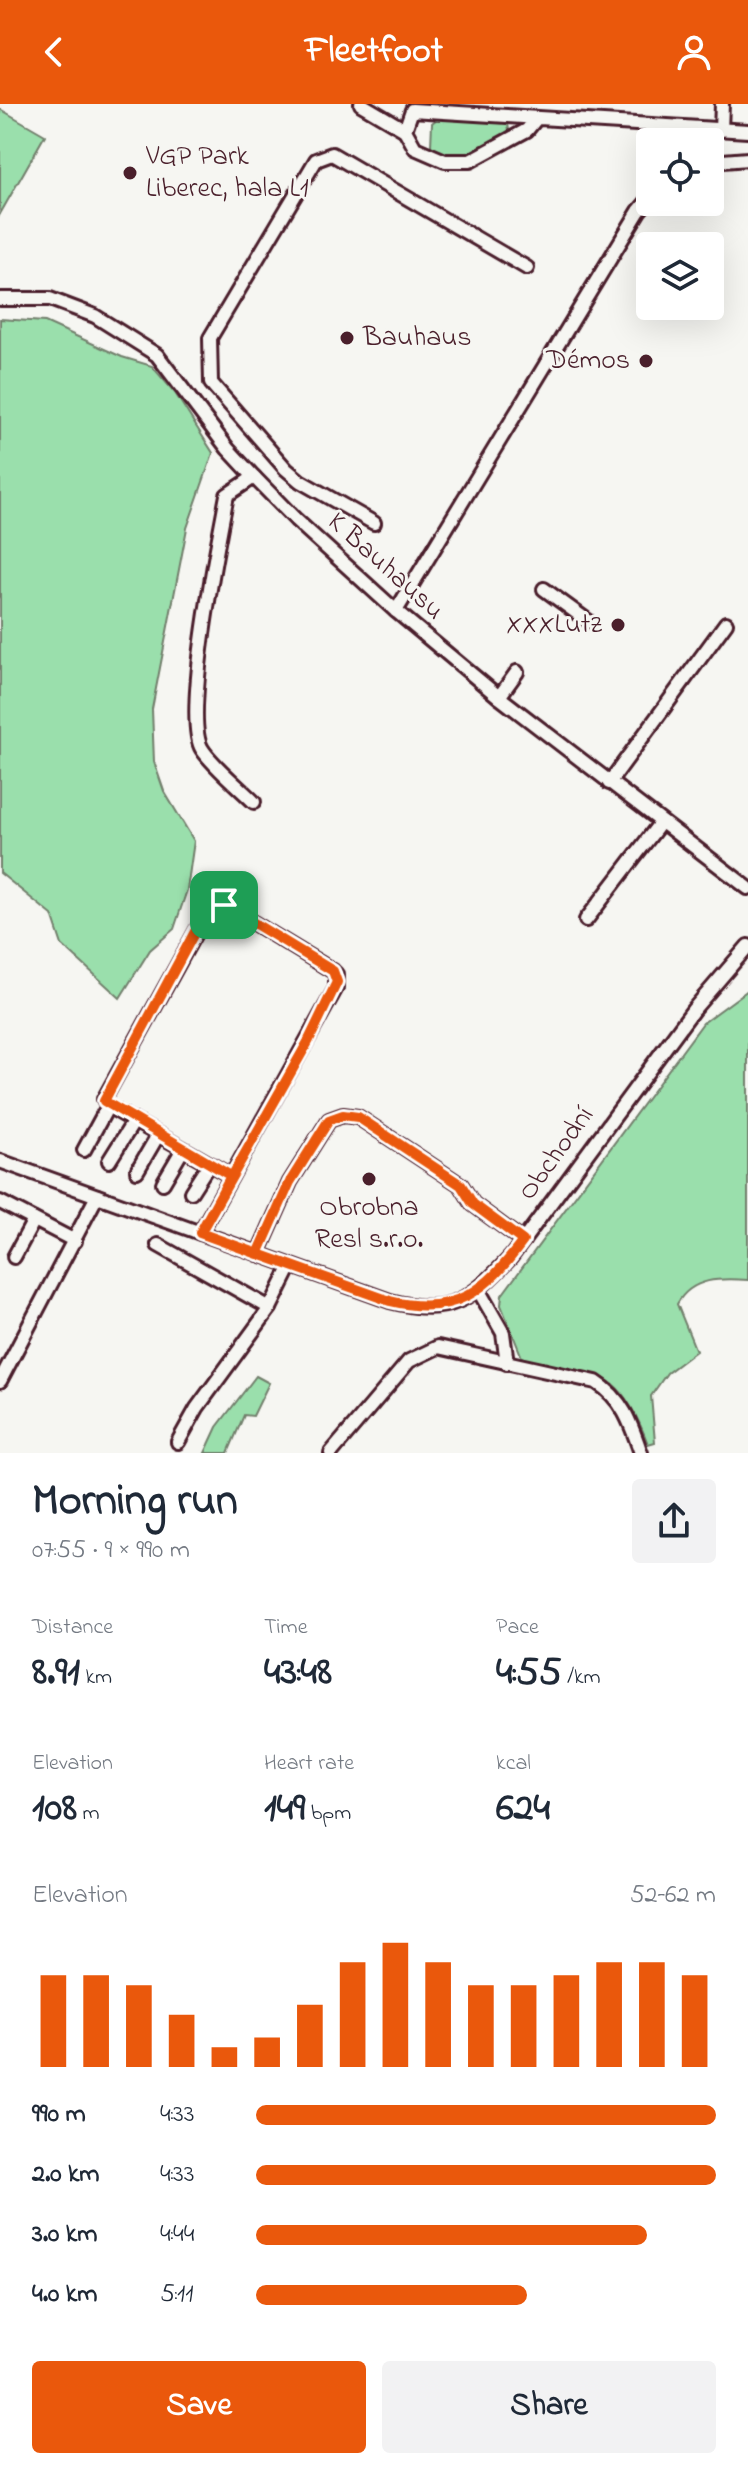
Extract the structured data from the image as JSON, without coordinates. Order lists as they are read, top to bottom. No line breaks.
{"streets":{"street":["K Bauhausu","Obchodní"]},"places":["VGP Park Liberec, hala L1","Bauhaus","Démos","XXXLutz","Obrobna Resl s.r.o."],"page":{"header":"Fleetfoot","heading":["Morning run","07:55 · 9 × 990 m"],"stats":[["Distance","8.91 km"],["Time","43:48"],["Pace","4:55 /km"],["Elevation","108 m"],["Heart rate","149 bpm"],["kcal","624"]],"chart":["Elevation","52–62 m"],"list":[{"name":"990 m","note":"4:33"},{"name":"2.0 km","note":"4:33"},{"name":"3.0 km","note":"4:44"},{"name":"4.0 km","note":"5:11"}],"buttons":["Save","Share"]}}
